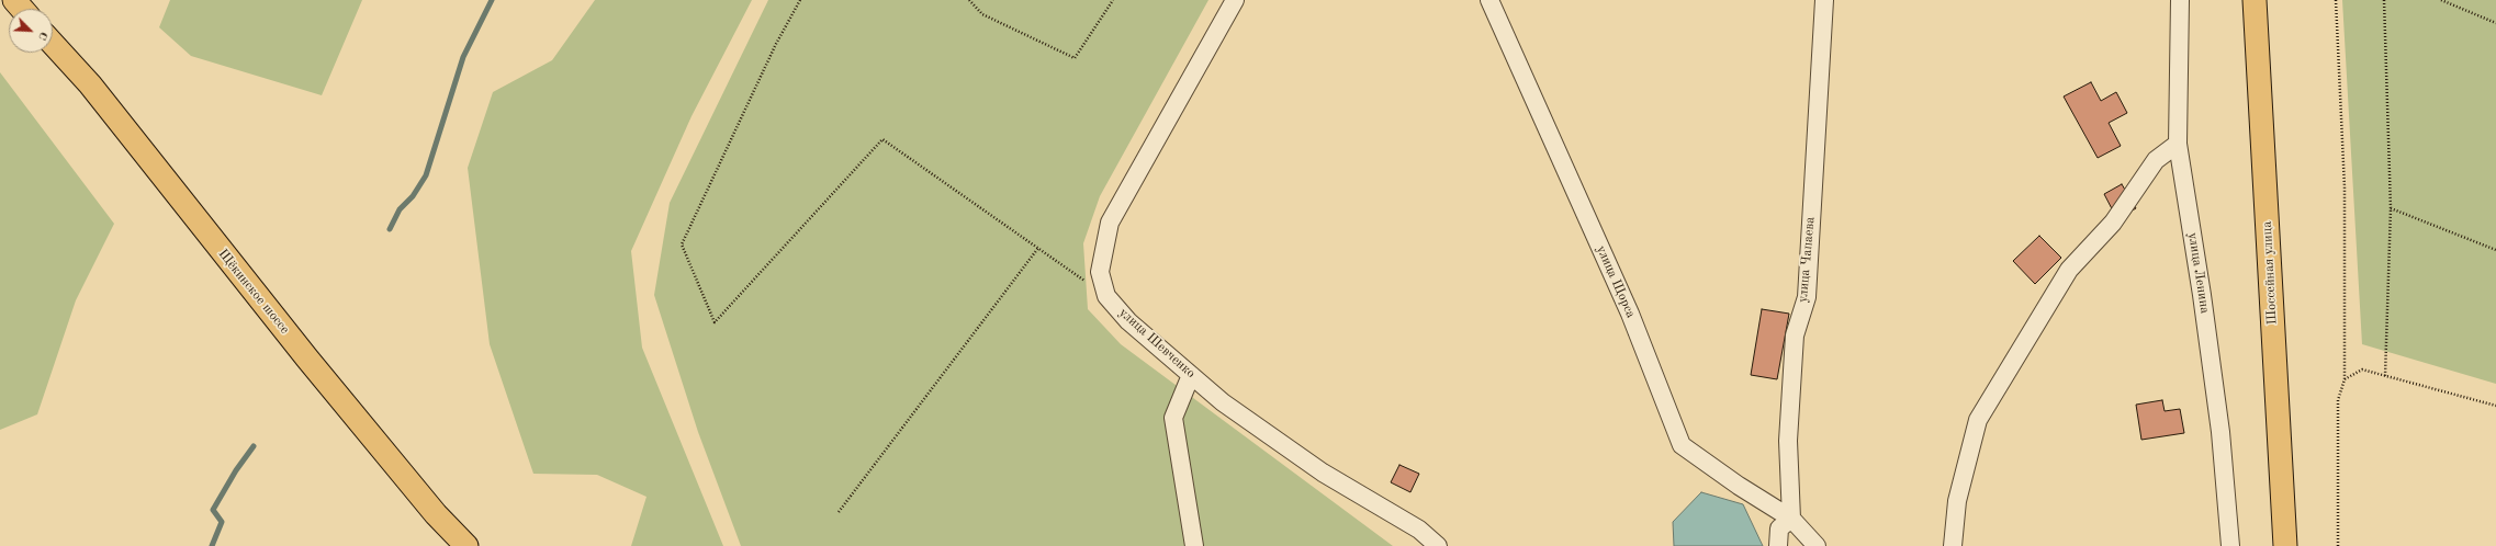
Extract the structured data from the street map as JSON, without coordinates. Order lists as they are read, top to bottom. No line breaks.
{"streets":{"main road":["Шоссейная улица","Щёкинское шоссе"],"street":["улица Чапаева","улица Ленина","улица Щорса","улица Шевченко"]},"crossings":[["улица Чапаева","улица Щорса"]],"north":"bottom right"}
